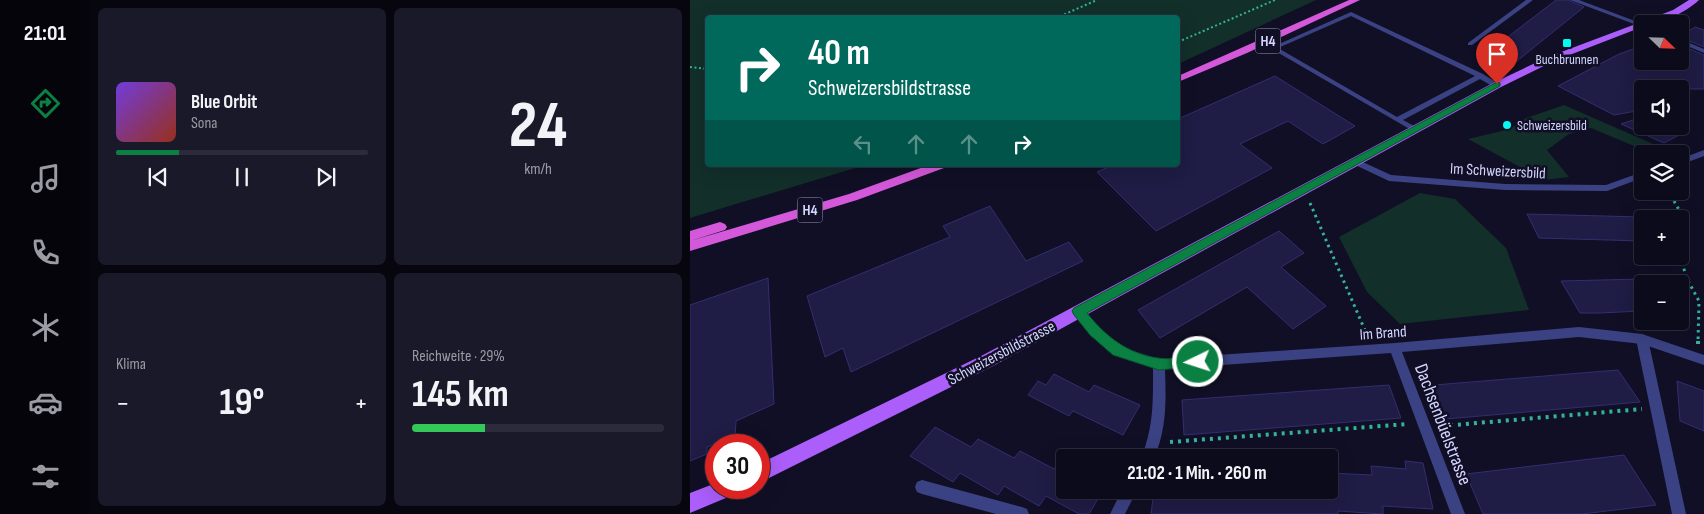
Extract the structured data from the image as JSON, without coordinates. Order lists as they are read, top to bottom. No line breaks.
{"streets":{"highway":["H4"],"main road":["Schweizersbildstrasse"],"street":["Im Schweizersbild","Im Brand","Dachsenbüelstrasse"]},"crossings":[["Im Schweizersbild","Schweizersbildstrasse"],["Im Brand","Schweizersbildstrasse"],["Im Brand","Dachsenbüelstrasse"]],"places":{"transit":["Buchbrunnen"],"other":["Schweizersbild"]},"north":"bottom right","page":{"tabs":"21:01","tile":[["24","km/h"],"Klima",["Reichweite · 29%","145 km"]],"map_buttons":["+","−"],"turn":["40 m","Schweizersbildstrasse"],"song":["Blue Orbit","Sona"],"heat":["−","19°","+"],"limit":"30","trip":"21:02 · 1 Min. · 260 m"}}
